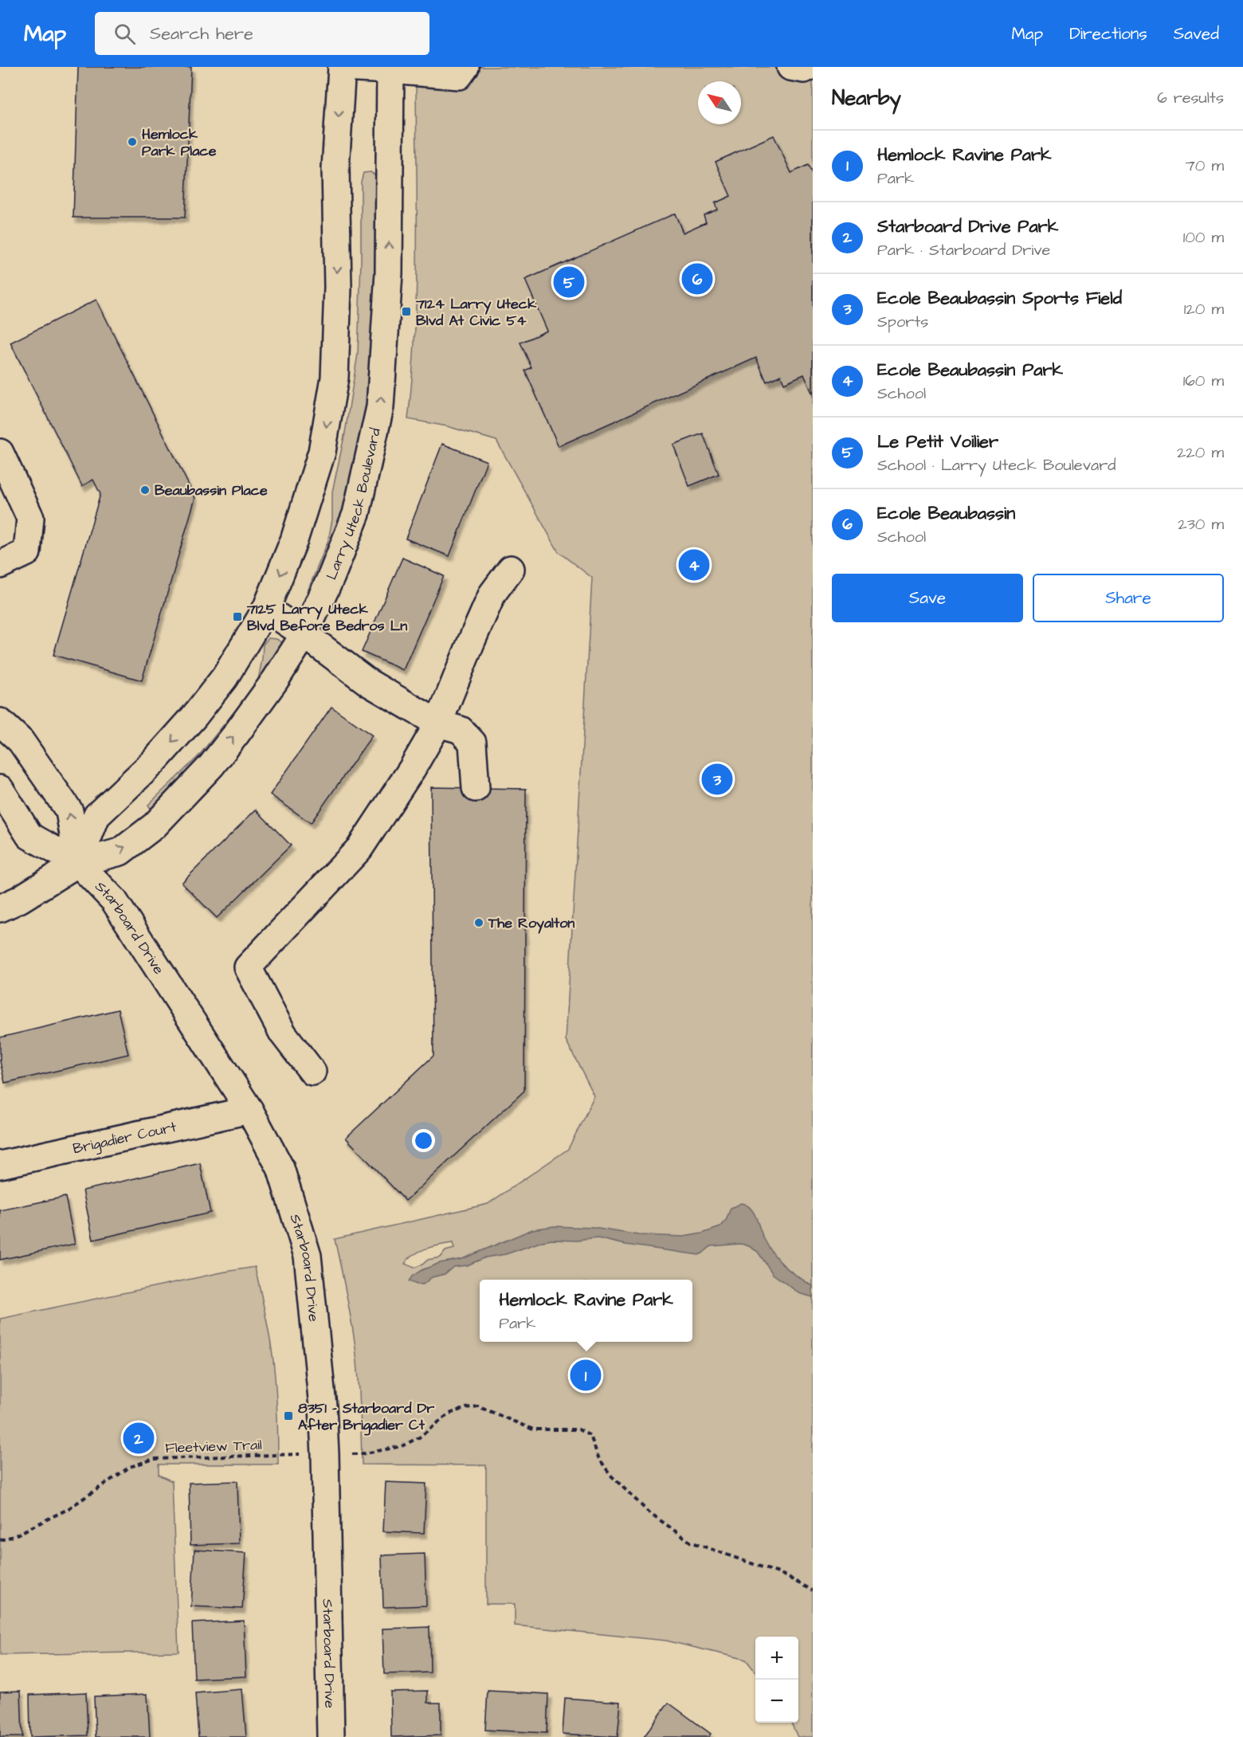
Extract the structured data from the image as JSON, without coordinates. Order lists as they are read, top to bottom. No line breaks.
{"streets":{"main road":["Larry Uteck Boulevard","Starboard Drive","Brigadier Court"],"path":["Fleetview Trail"]},"crossings":[["Larry Uteck Boulevard","Starboard Drive"],["Starboard Drive","Brigadier Court"]],"places":{"other":["Hemlock Park Place","Beaubassin Place","The Royalton"],"transit":["7124 Larry Uteck Blvd At Civic 54","7125 Larry Uteck Blvd Before Bedros Ln","8351 - Starboard Dr After Brigadier Ct"]},"north":"top left","page":{"header":"Map","search":"Search here","nav":["Map","Directions","Saved"],"heading":["Nearby","6 results"],"list":[{"mark":"1","name":"Hemlock Ravine Park","note":"Park","value":"70 m"},{"mark":"2","name":"Starboard Drive Park","note":"Park · Starboard Drive","value":"100 m"},{"mark":"3","name":"Ecole Beaubassin Sports Field","note":"Sports","value":"120 m"},{"mark":"4","name":"Ecole Beaubassin Park","note":"School","value":"160 m"},{"mark":"5","name":"Le Petit Voilier","note":"School · Larry Uteck Boulevard","value":"220 m"},{"mark":"6","name":"Ecole Beaubassin","note":"School","value":"230 m"}],"pins":["6","5","4","3","1","2"],"buttons":["Save","Share"],"popup":["Hemlock Ravine Park","Park"],"map_buttons":["+","−"]}}
